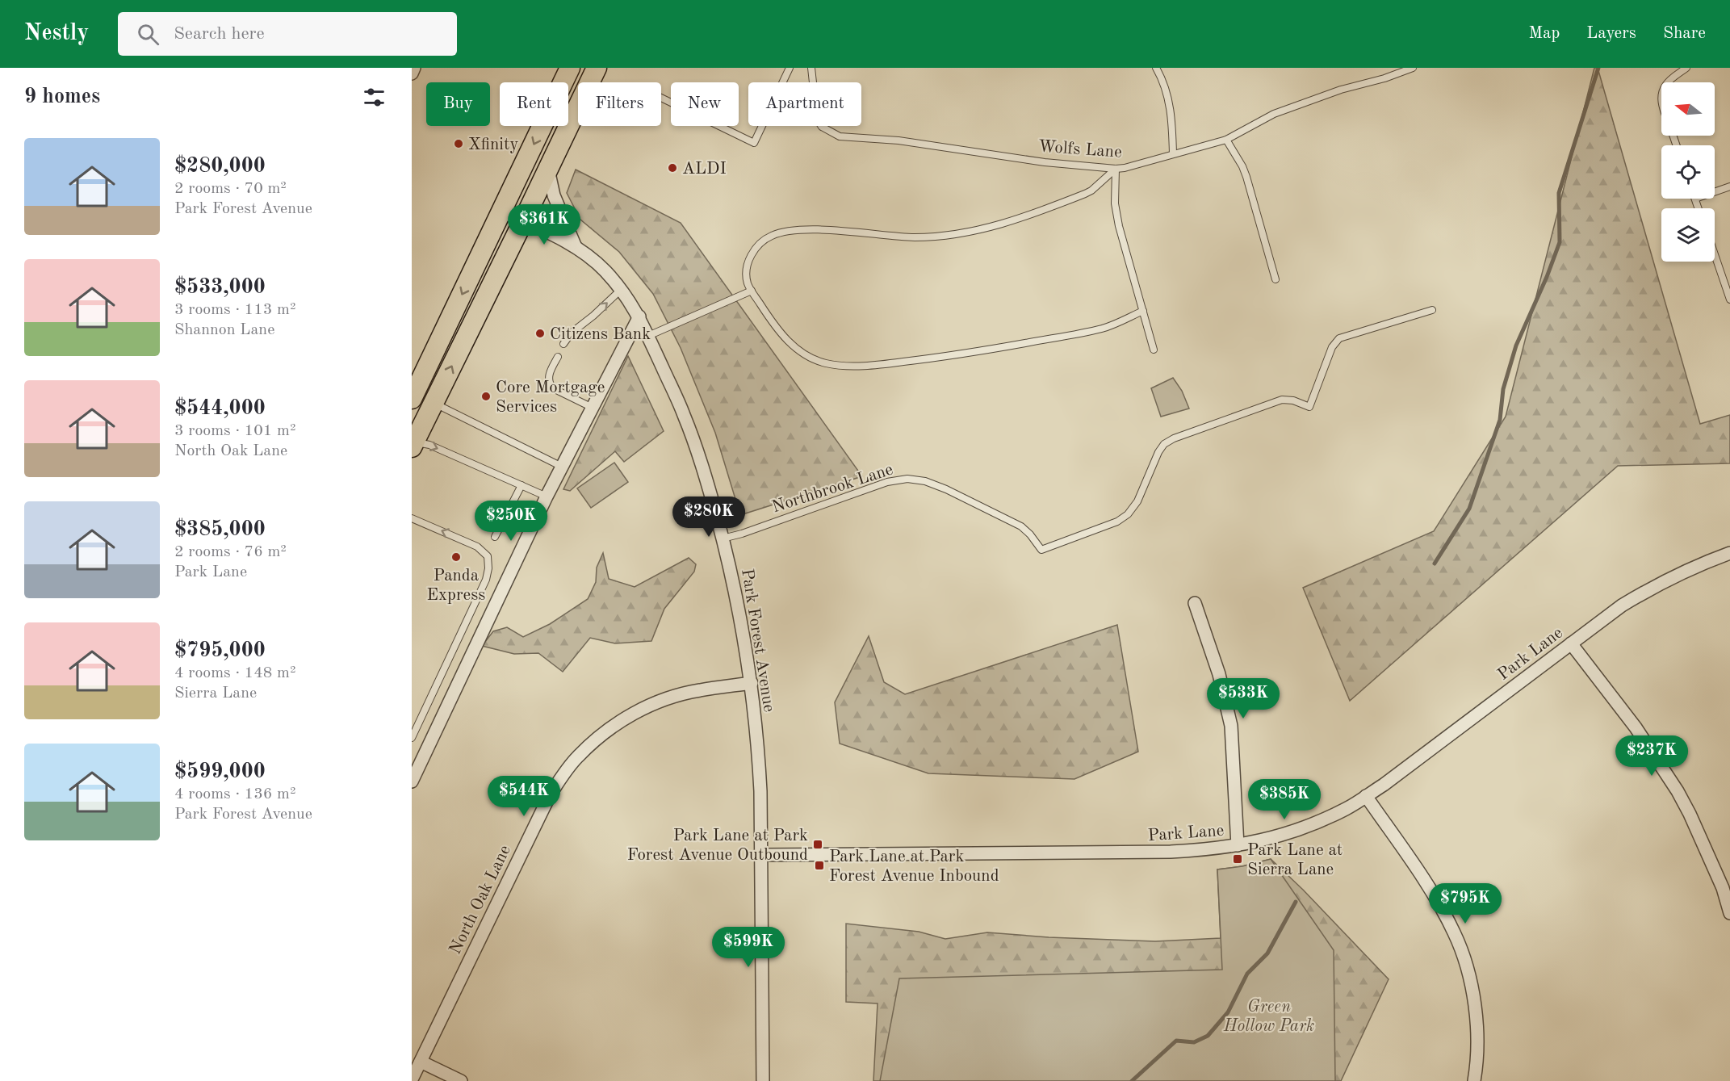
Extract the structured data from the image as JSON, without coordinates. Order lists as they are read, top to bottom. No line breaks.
{"streets":{"street":["Park Forest Avenue","Park Lane","North Oak Lane"],"lane":["Wolfs Lane","Northbrook Lane"]},"crossings":[["Northbrook Lane","Park Forest Avenue"],["Park Forest Avenue","Park Lane"],["Park Forest Avenue","North Oak Lane"]],"parks":["Green Hollow Park"],"places":{"other":["Xfinity","ALDI","Citizens Bank","Core Mortgage Services","Panda Express"],"transit":["Park Lane at Park Forest Avenue Outbound","Park Lane at Sierra Lane","Park Lane at Park Forest Avenue Inbound"]},"north":"left","page":{"header":"Nestly","search":"Search here","nav":["Map","Layers","Share"],"heading":"9 homes","chip":["Buy","Rent","Filters","New","Apartment"],"list":[{"name":"$280,000","note":"2 rooms · 70 m² · Park Forest Avenue"},{"name":"$533,000","note":"3 rooms · 113 m² · Shannon Lane"},{"name":"$544,000","note":"3 rooms · 101 m² · North Oak Lane"},{"name":"$385,000","note":"2 rooms · 76 m² · Park Lane"},{"name":"$795,000","note":"4 rooms · 148 m² · Sierra Lane"},{"name":"$599,000","note":"4 rooms · 136 m² · Park Forest Avenue"}],"price":["$361K","$280K","$250K","$533K","$237K","$544K","$385K","$795K","$599K"]}}
